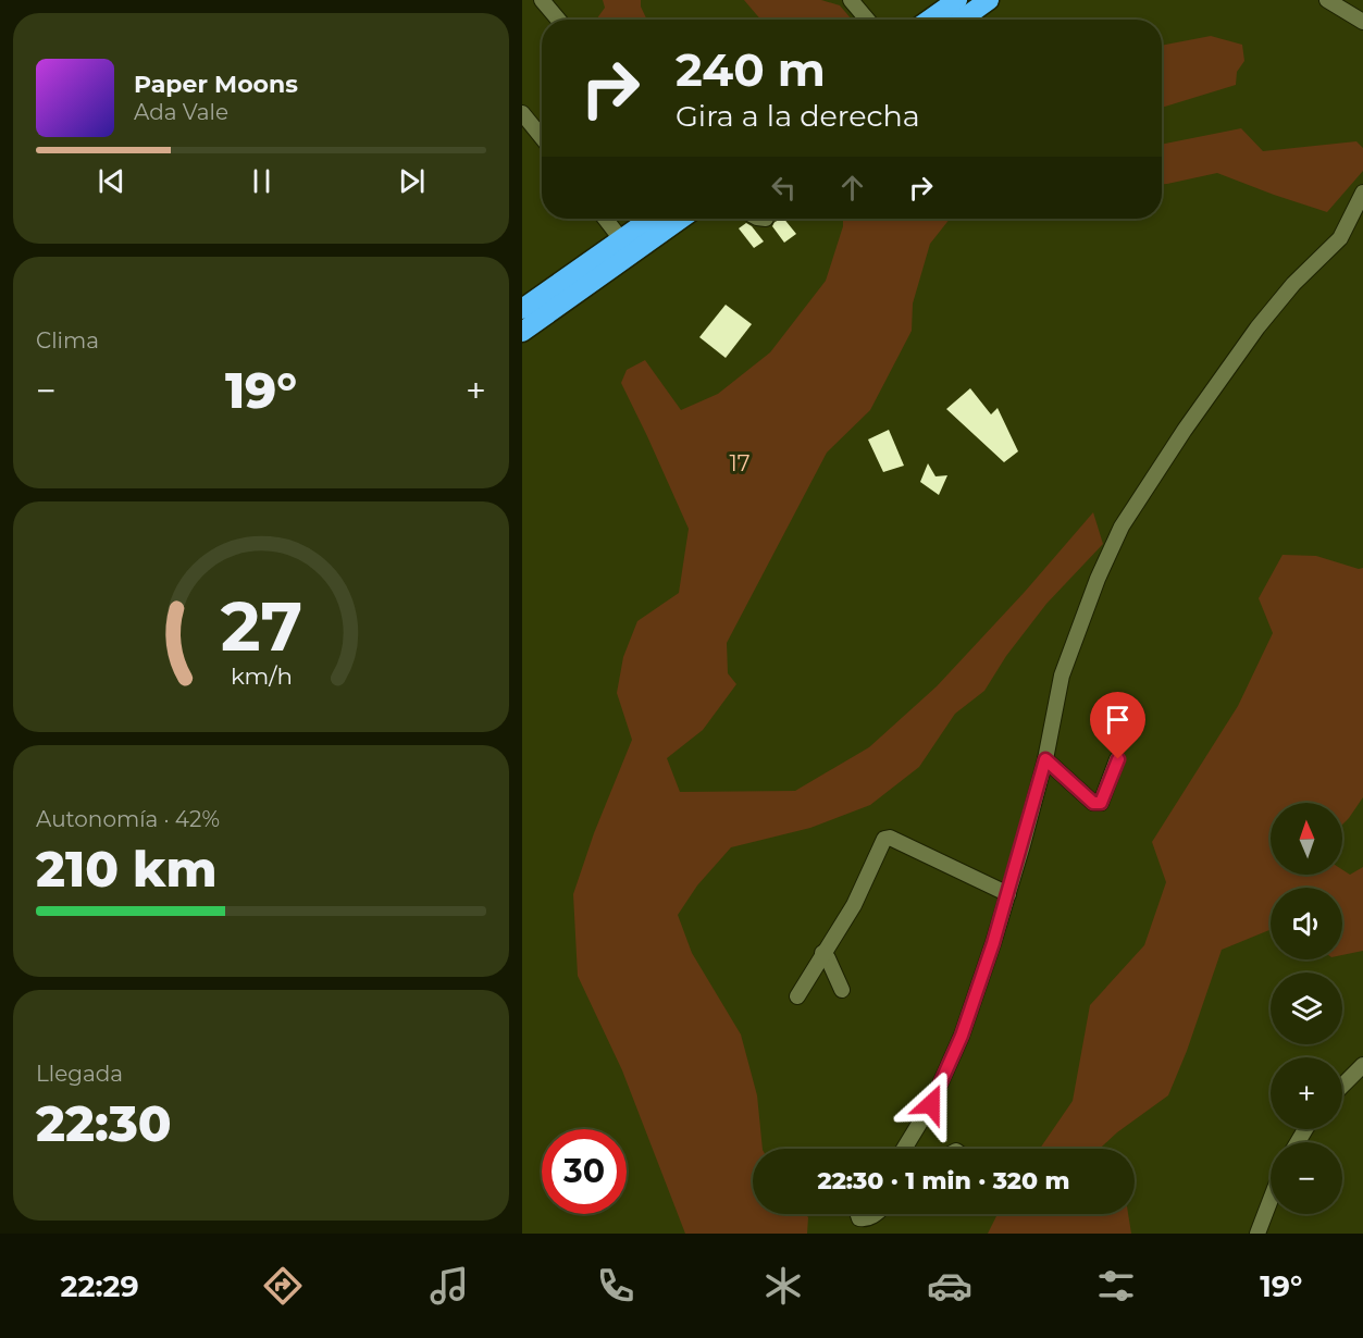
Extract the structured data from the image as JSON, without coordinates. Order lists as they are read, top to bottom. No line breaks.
{"parks":["17"],"north":"top","page":{"turn":["240 m","Gira a la derecha"],"song":["Paper Moons","Ada Vale"],"tile":["Clima",["Autonomía · 42%","210 km"],["Llegada","22:30"]],"heat":["−","19°","+"],"map_buttons":["+","−"],"limit":"30","trip":"22:30 · 1 min · 320 m","tabs":["22:29","19°"],"gauge":["27","km/h"]}}
